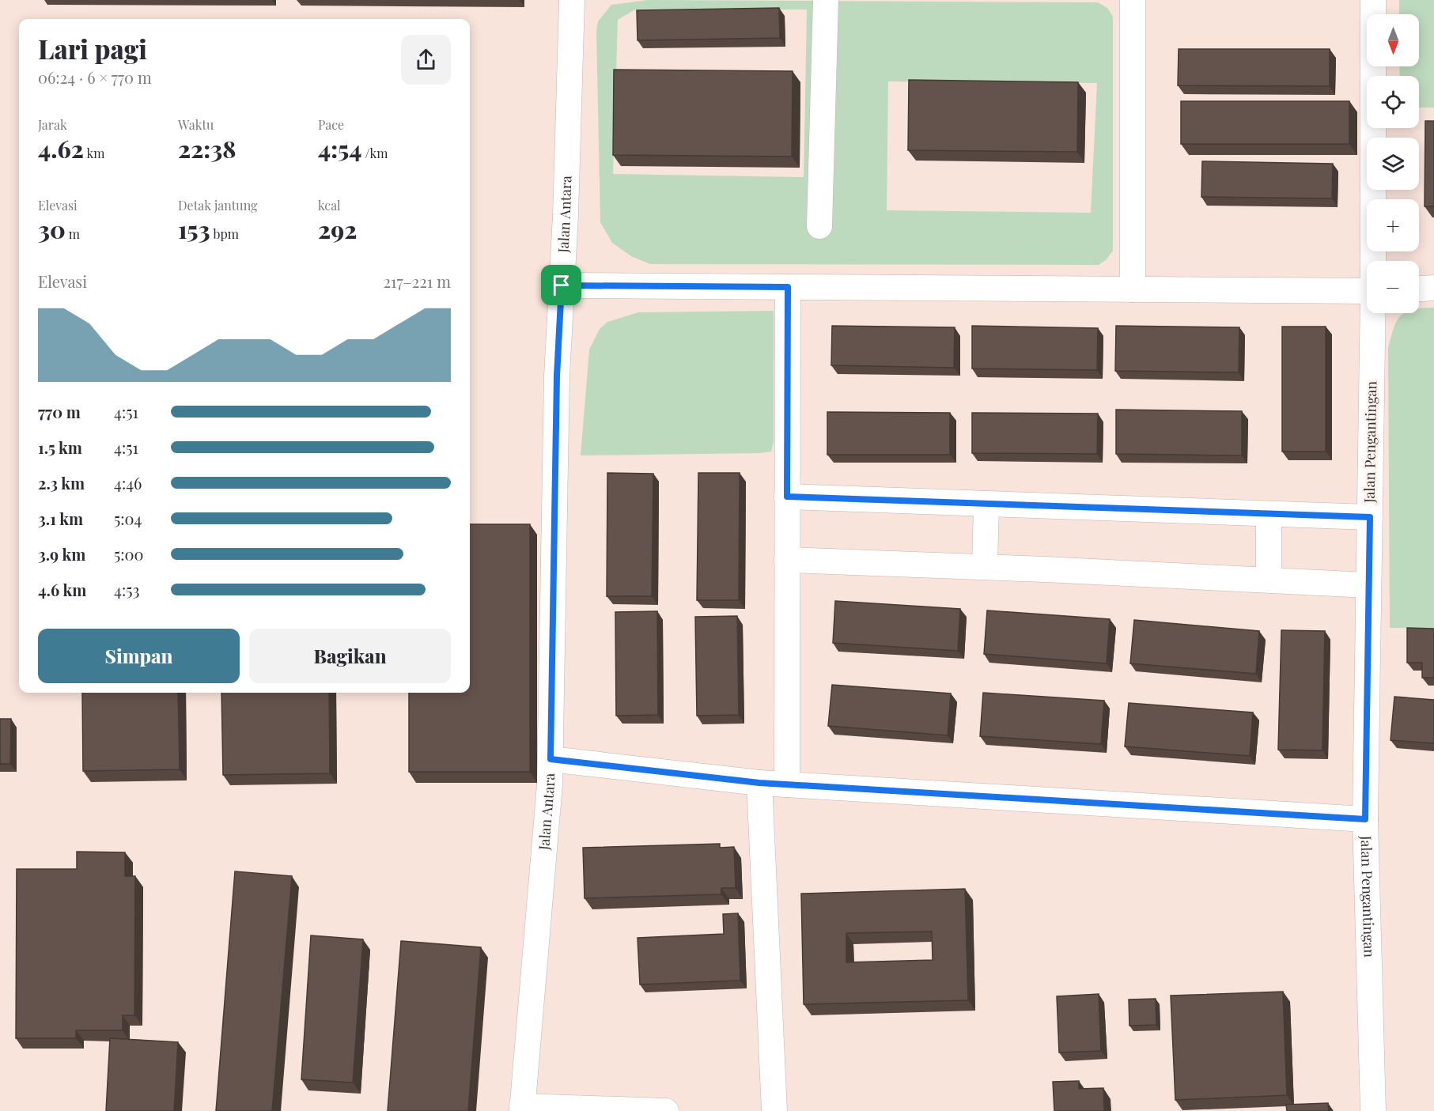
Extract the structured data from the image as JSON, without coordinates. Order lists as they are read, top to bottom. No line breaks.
{"streets":{"street":["Jalan Antara","Jalan Pengantingan"]},"north":"bottom","page":{"map_buttons":["+","−"],"heading":["Lari pagi","06:24 · 6 × 770 m"],"stats":[["Jarak","4.62 km"],["Waktu","22:38"],["Pace","4:54 /km"],["Elevasi","30 m"],["Detak jantung","153 bpm"],["kcal","292"]],"chart":["Elevasi","217–221 m"],"list":[{"name":"770 m","note":"4:51"},{"name":"1.5 km","note":"4:51"},{"name":"2.3 km","note":"4:46"},{"name":"3.1 km","note":"5:04"},{"name":"3.9 km","note":"5:00"},{"name":"4.6 km","note":"4:53"}],"buttons":["Simpan","Bagikan"]}}
